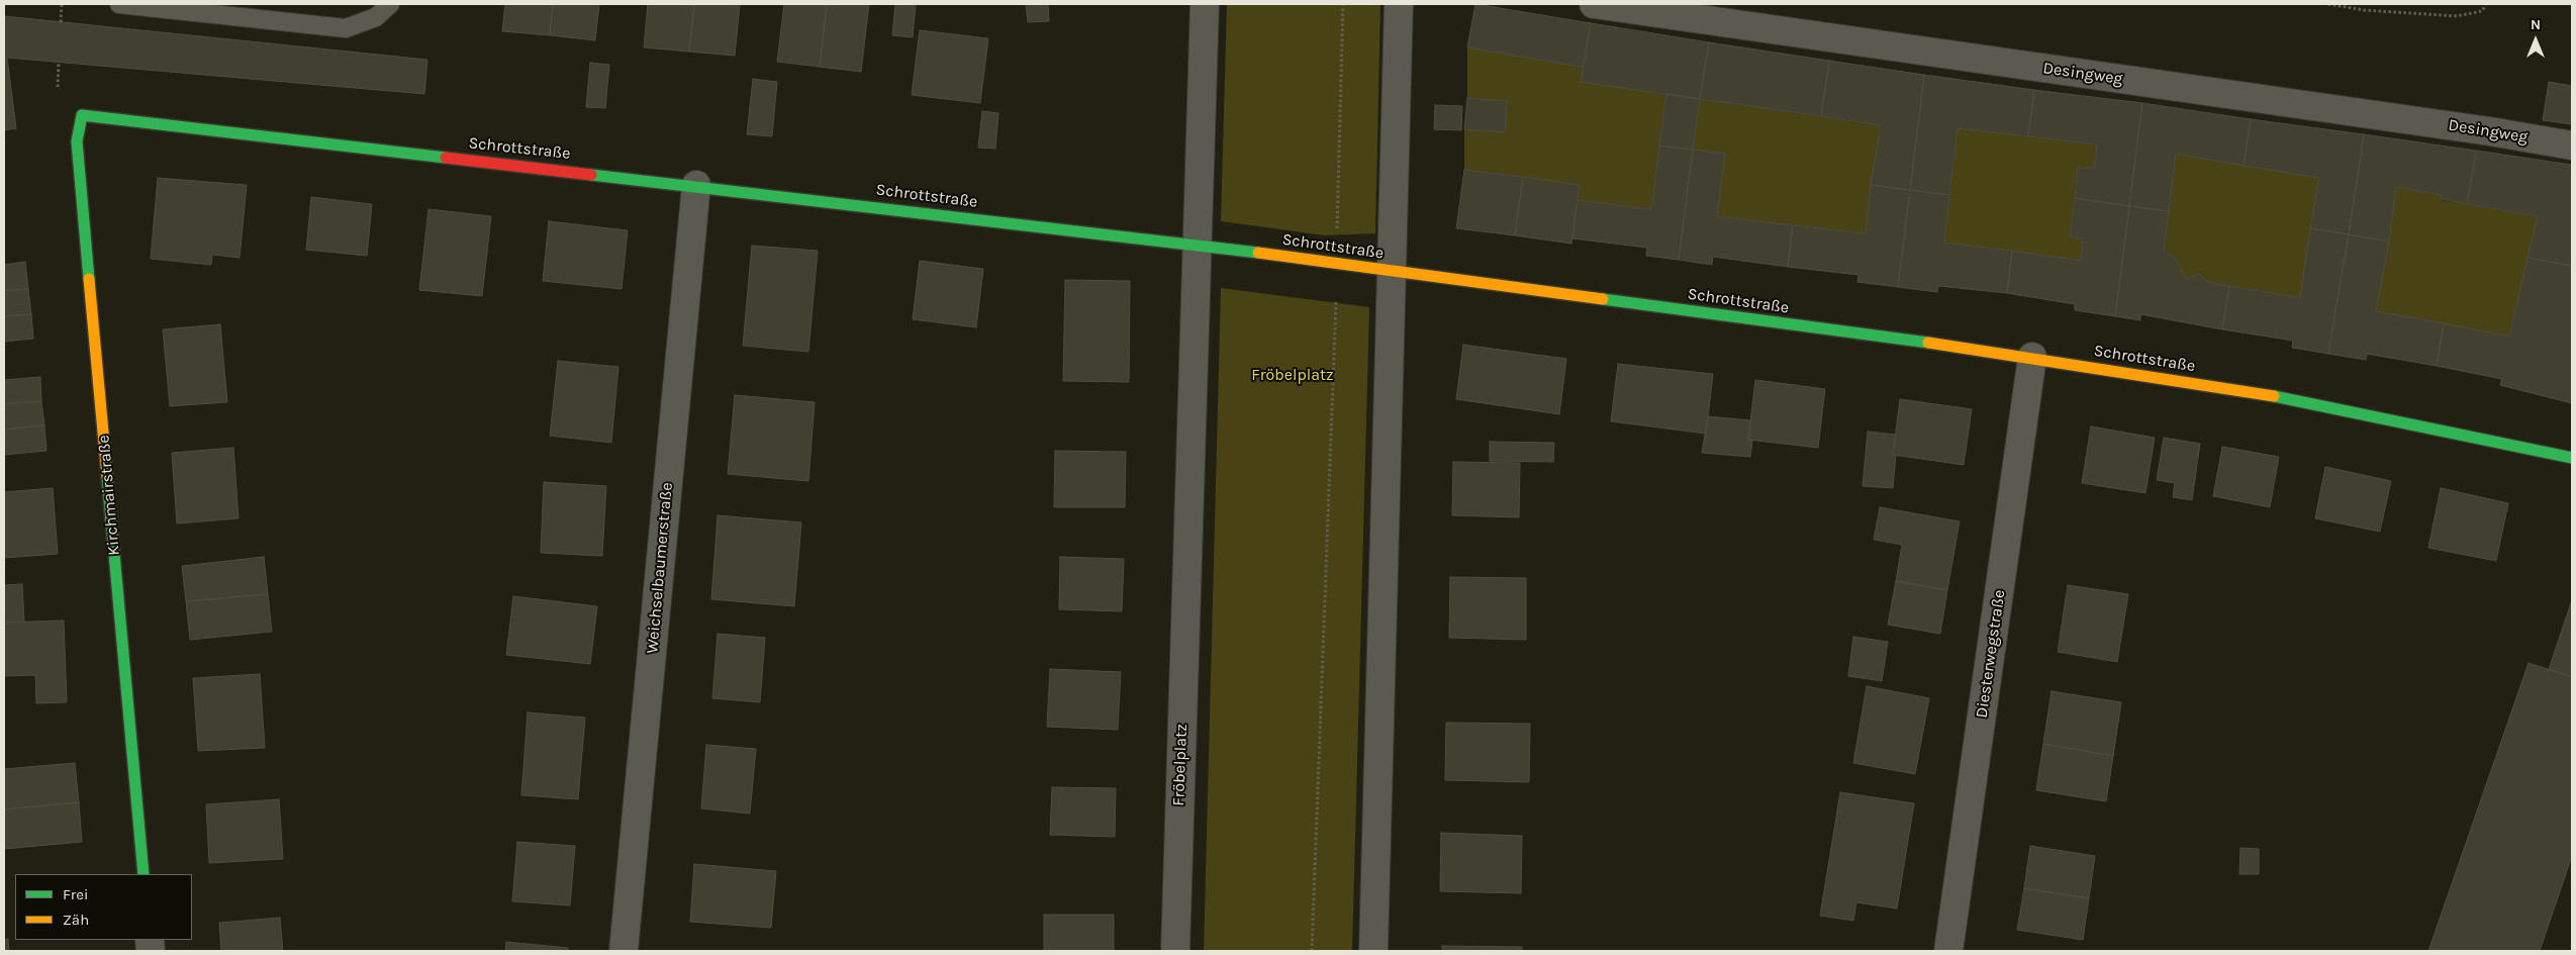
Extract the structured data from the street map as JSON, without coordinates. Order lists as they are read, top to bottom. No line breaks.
{"streets":{"street":["Desingweg","Schrottstraße","Kirchmairstraße","Weichselbaumerstraße","Diesterwegstraße","Fröbelplatz"]},"crossings":[["Schrottstraße","Kirchmairstraße"],["Schrottstraße","Weichselbaumerstraße"],["Schrottstraße","Diesterwegstraße"],["Schrottstraße","Fröbelplatz"]],"parks":["Fröbelplatz"],"legend":["Frei","Zäh"],"north":"top"}
